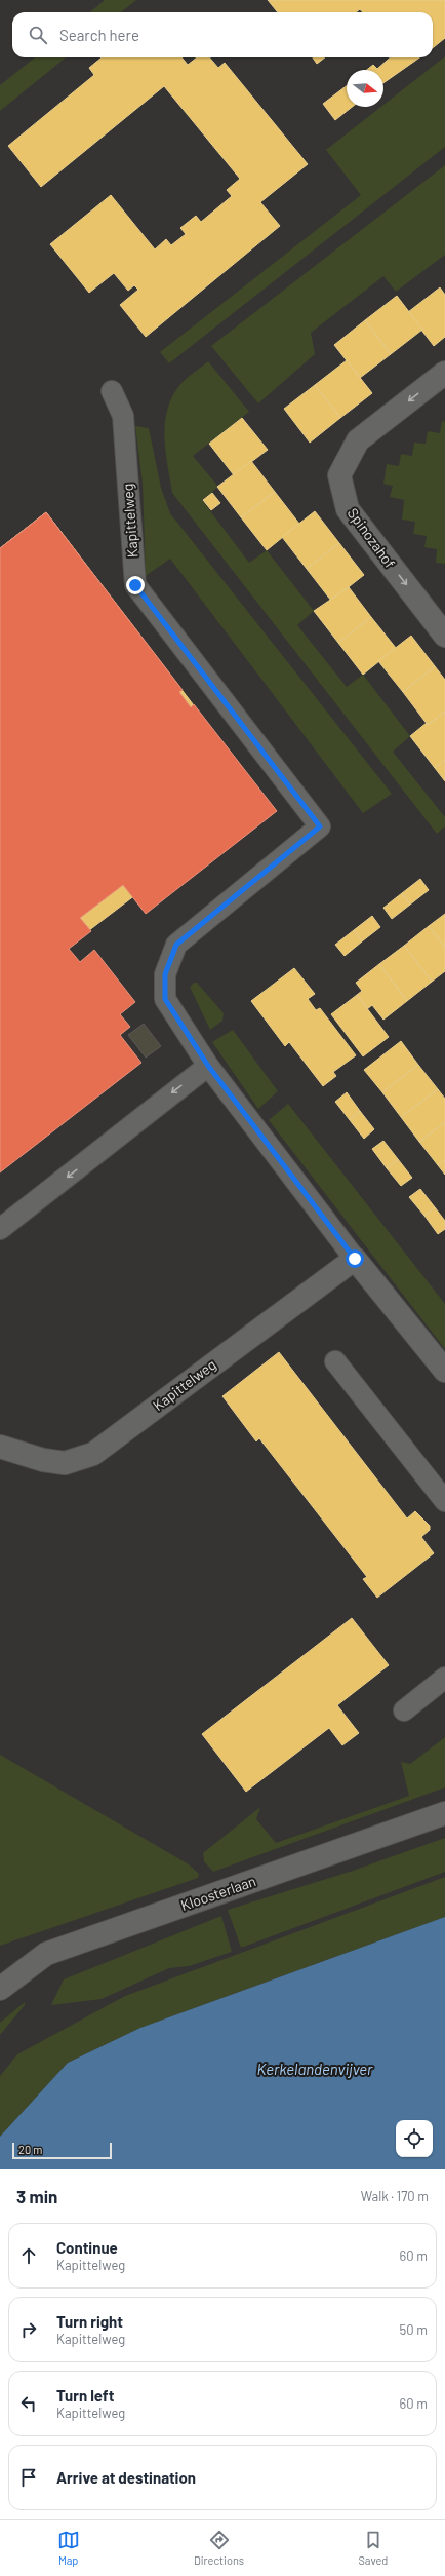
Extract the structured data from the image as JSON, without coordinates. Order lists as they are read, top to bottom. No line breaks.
{"streets":{"street":["Kapittelweg","Spinozahof","Kloosterlaan"]},"water":["Kerkelandenvijver"],"scale_bar":"20 m","north":"right","page":{"search":"Search here","scale":"20 m","heading":["3 min","Walk · 170 m"],"list":[["Continue","Kapittelweg","60 m"],["Turn right","Kapittelweg","50 m"],["Turn left","Kapittelweg","60 m"],"Arrive at destination"],"nav":["Map","Directions","Saved"]}}
